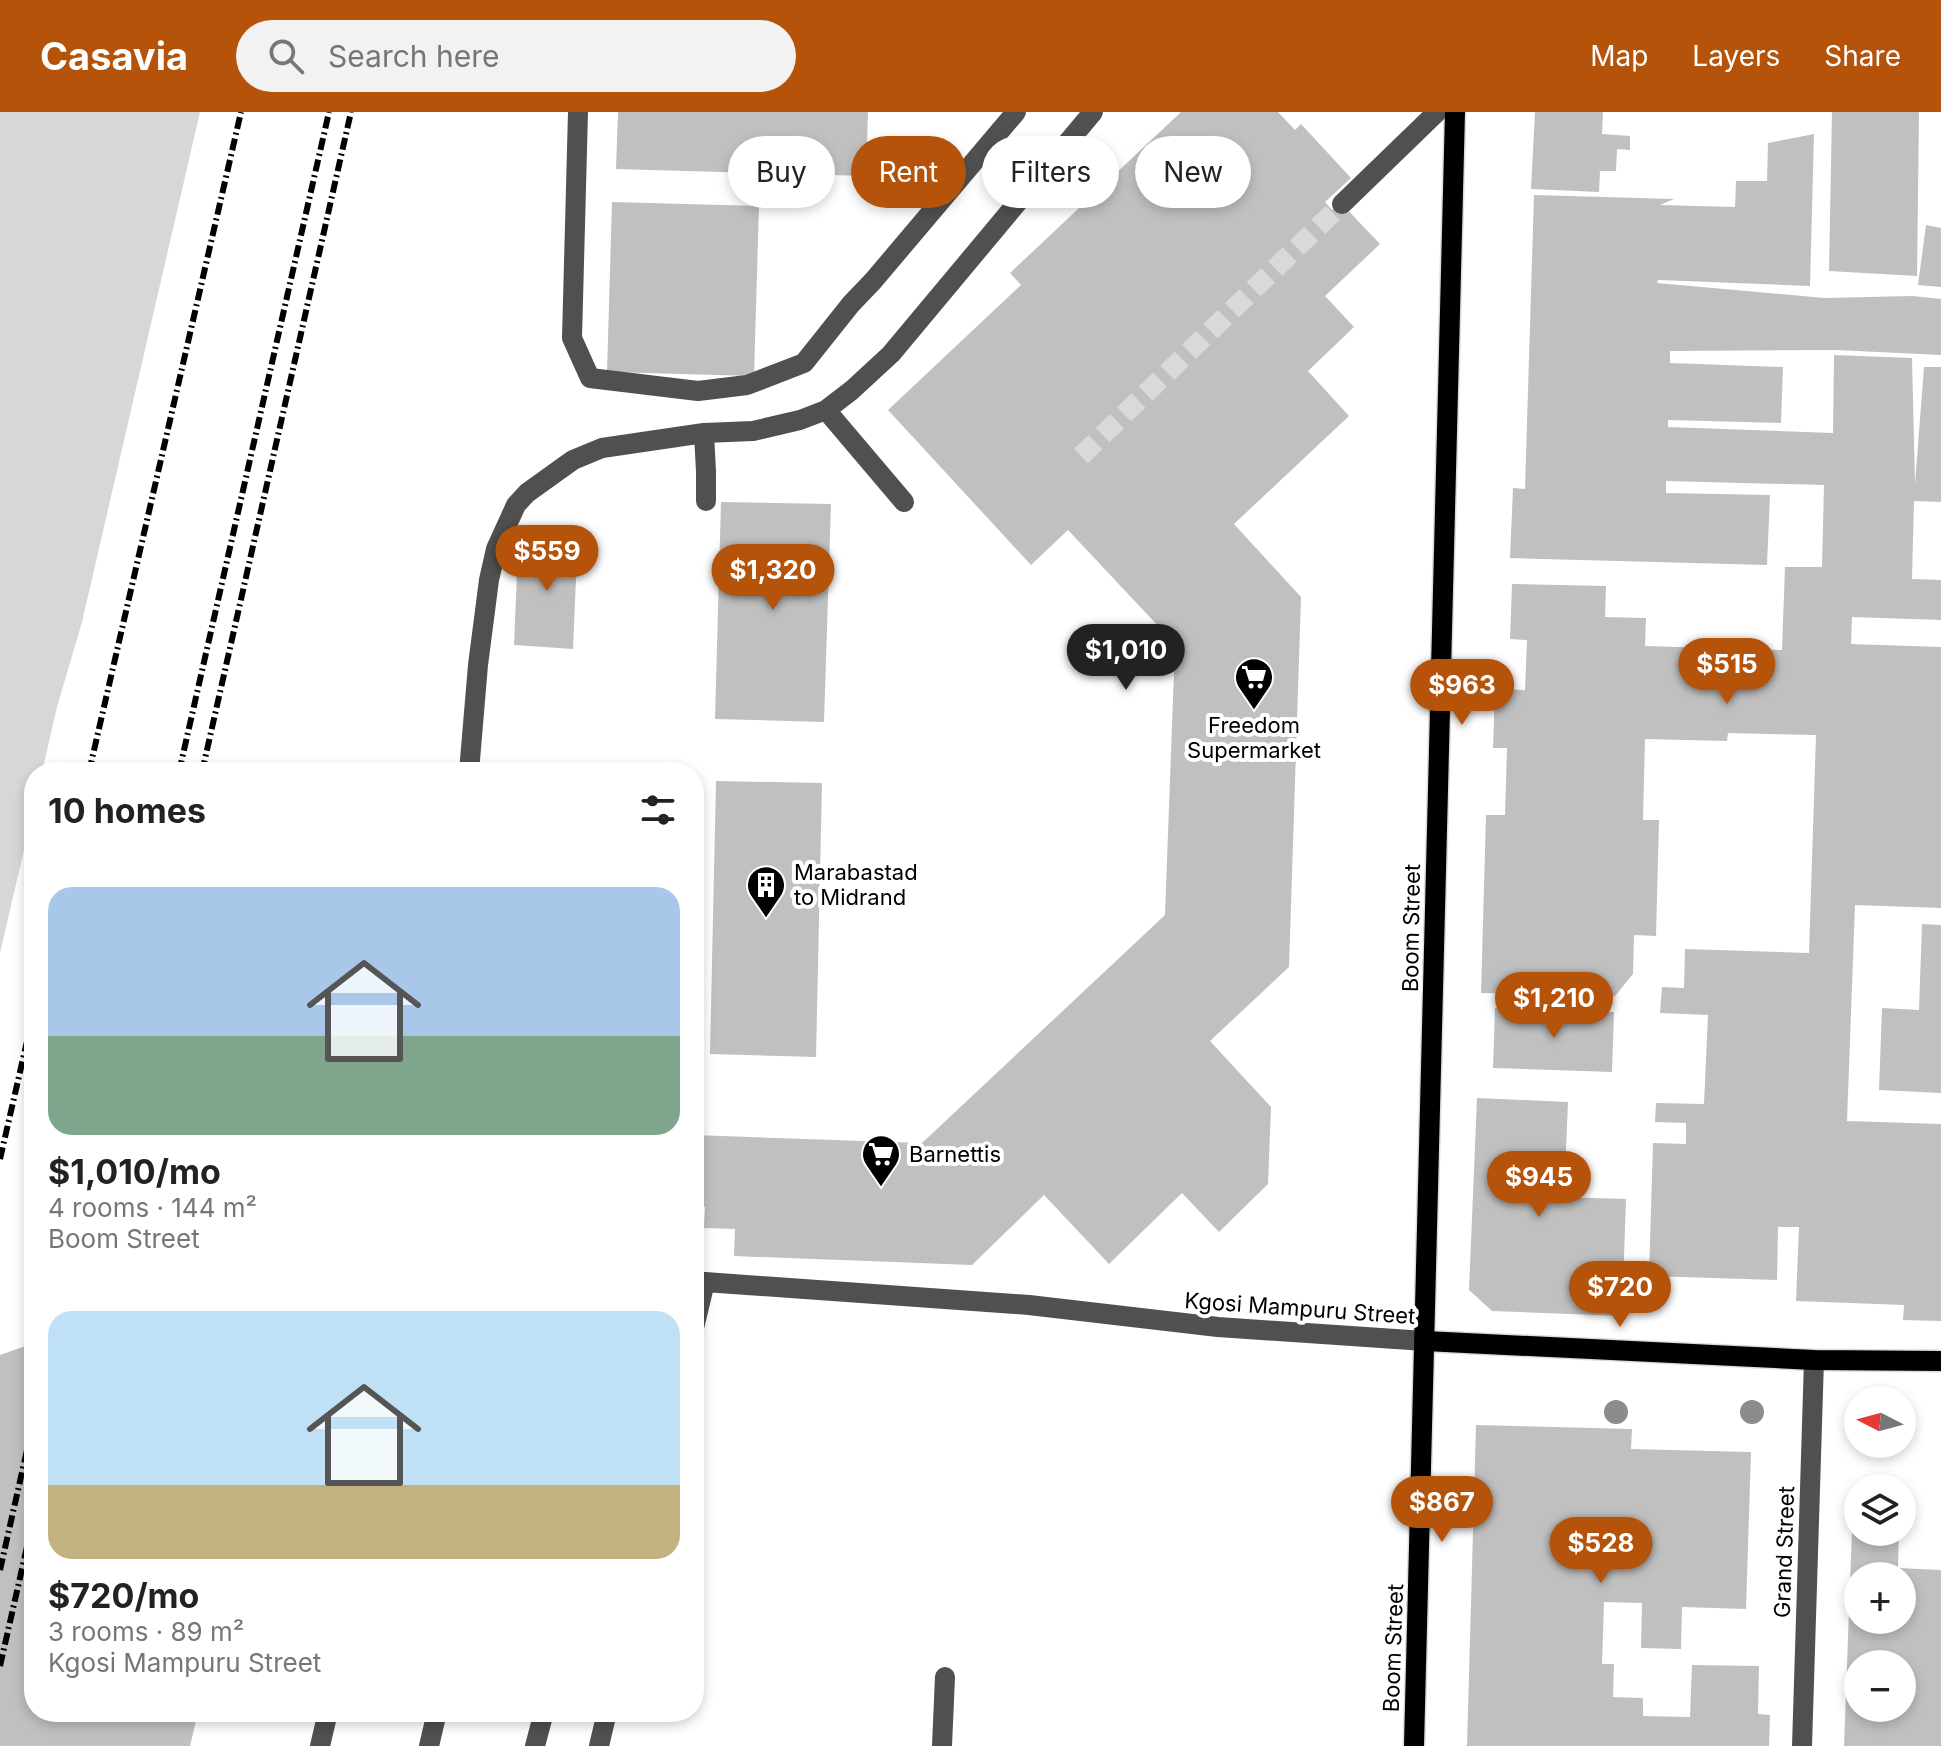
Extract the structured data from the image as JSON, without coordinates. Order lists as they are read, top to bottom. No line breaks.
{"streets":{"main road":["Boom Street","Kgosi Mampuru Street"],"street":["Grand Street"]},"crossings":[["Boom Street","Kgosi Mampuru Street"],["Kgosi Mampuru Street","Grand Street"]],"places":{"supermarket":["Freedom Supermarket","Barnettis"],"building":["Marabastad to Midrand"]},"north":"left","page":{"header":"Casavia","search":"Search here","nav":["Map","Layers","Share"],"chip":["Buy","Rent","Filters","New"],"price":["$559","$1,320","$1,010","$515","$963","$1,210","$945","$720","$867","$528"],"heading":"10 homes","list":[{"name":"$1,010/mo","note":"4 rooms · 144 m² · Boom Street"},{"name":"$720/mo","note":"3 rooms · 89 m² · Kgosi Mampuru Street"}],"map_buttons":["+","−"]}}
